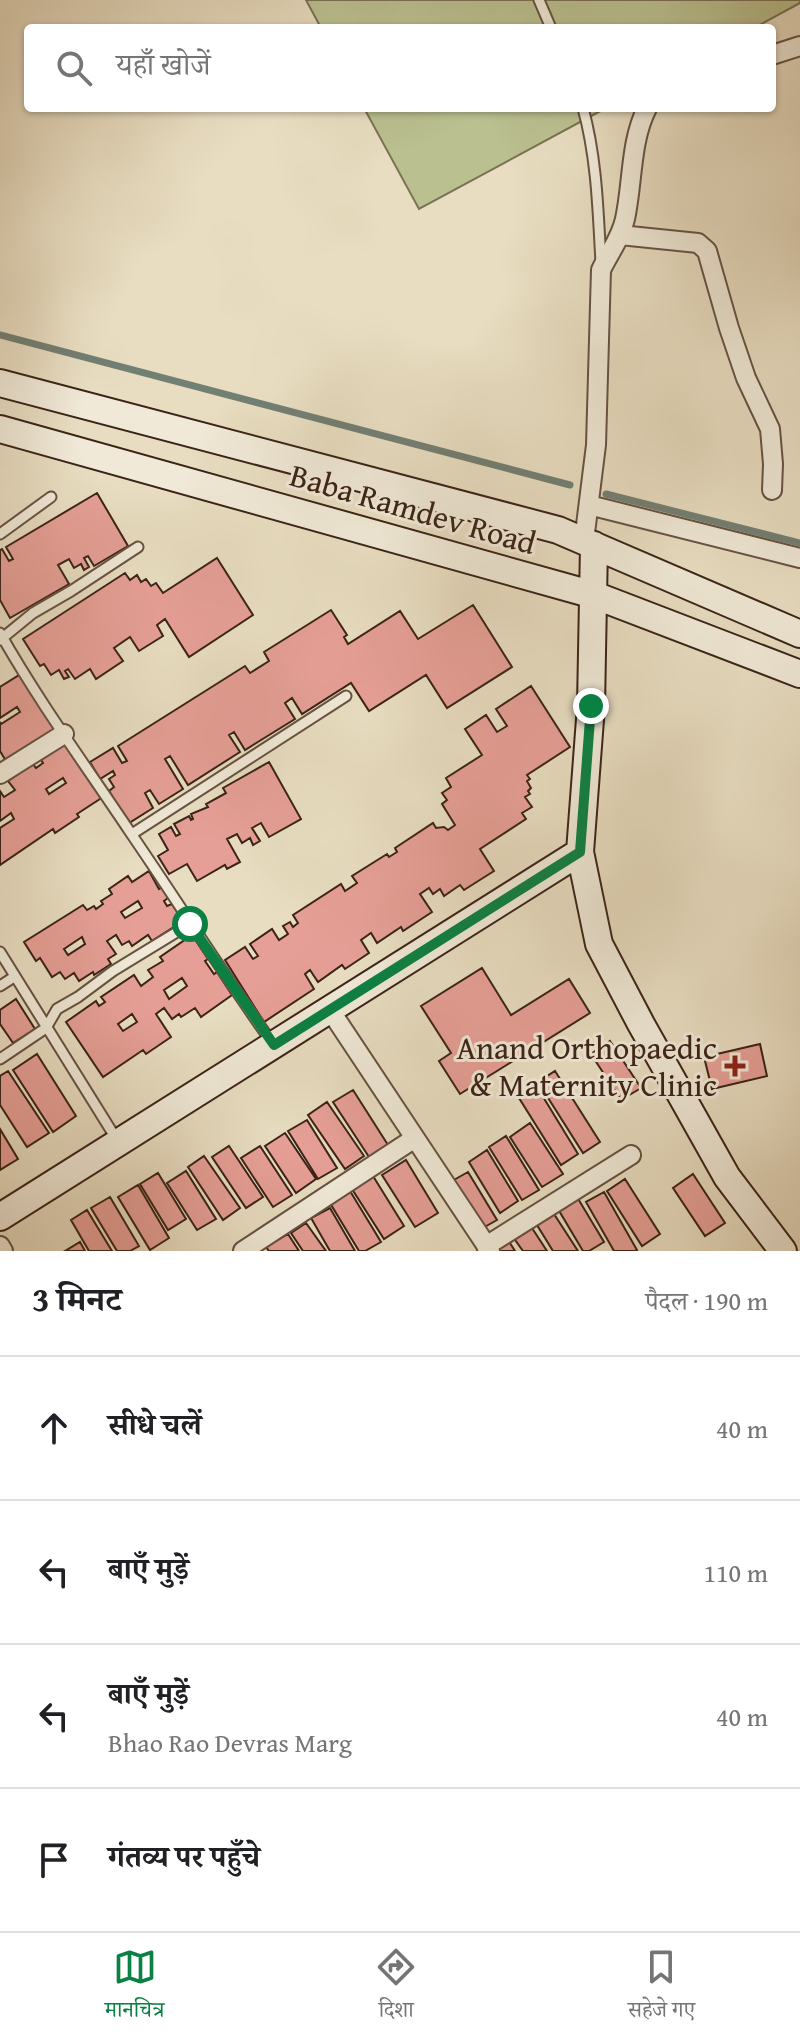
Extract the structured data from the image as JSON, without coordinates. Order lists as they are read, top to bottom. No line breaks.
{"streets":{"street":["Baba Ramdev Road"]},"places":{"health":["Anand Orthopaedic & Maternity Clinic"]},"page":{"search":"यहाँ खोजें","heading":["3 मिनट","पैदल · 190 m"],"list":[["सीधे चलें","40 m"],["बाएँ मुड़ें","110 m"],["बाएँ मुड़ें","Bhao Rao Devras Marg","40 m"],"गंतव्य पर पहुँचे"],"nav":["मानचित्र","दिशा","सहेजे गए"]}}
